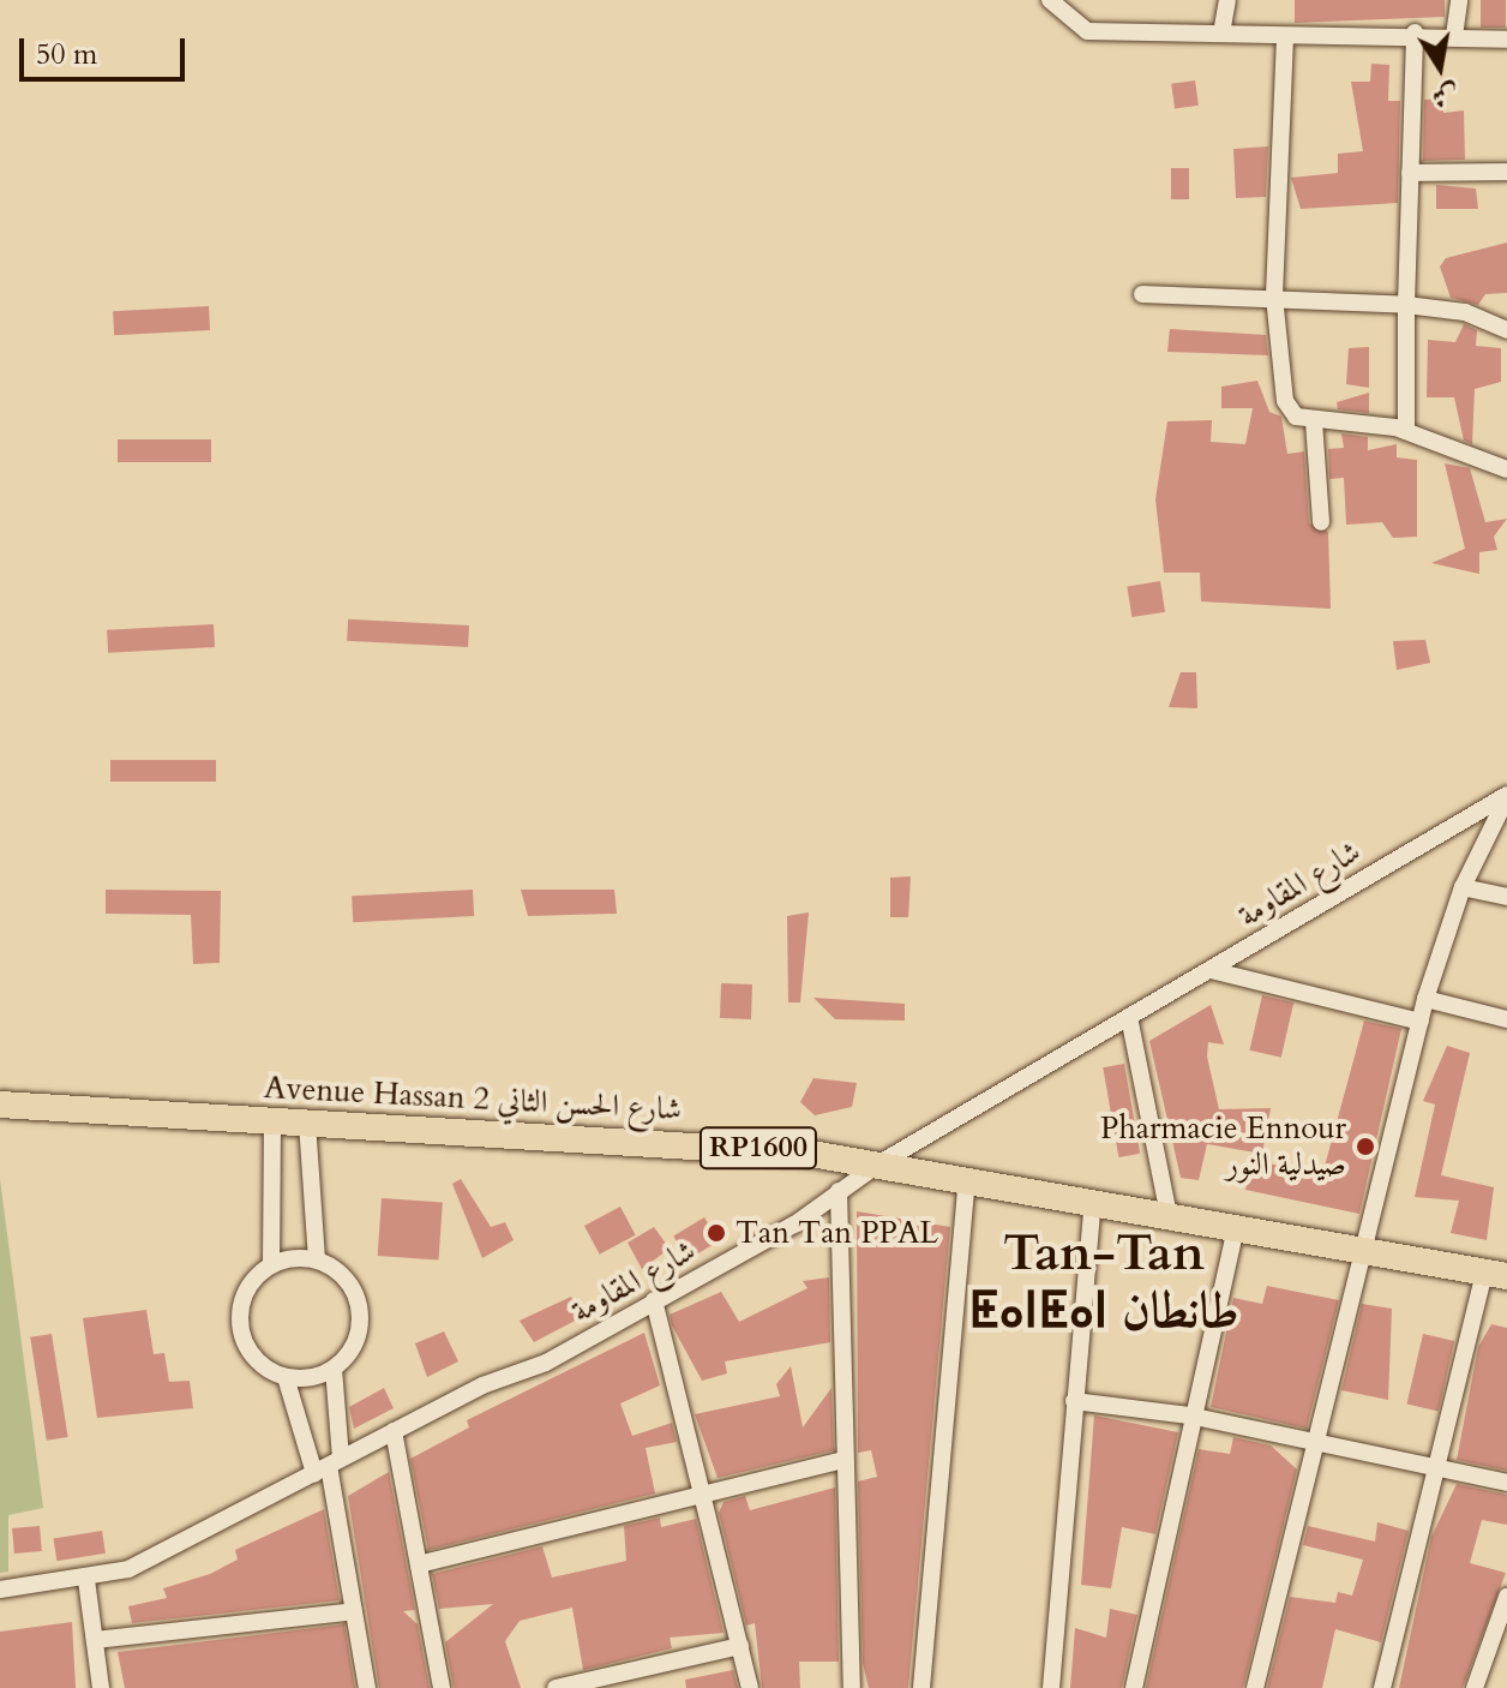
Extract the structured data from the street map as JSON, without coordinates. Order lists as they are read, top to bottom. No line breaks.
{"streets":{"main road":["Avenue Hassan 2 شارع الحسن الثاني","RP1600"],"street":["شارع المقاومة"]},"crossings":[["شارع المقاومة","Avenue Hassan 2 شارع الحسن الثاني"]],"districts":["Tan-Tan ⵟⴰⵏⵟⴰⵏ طانطان"],"places":["Pharmacie Ennour صيدلية النور","Tan Tan PPAL"],"scale_bar":"50 m","north":"bottom"}
